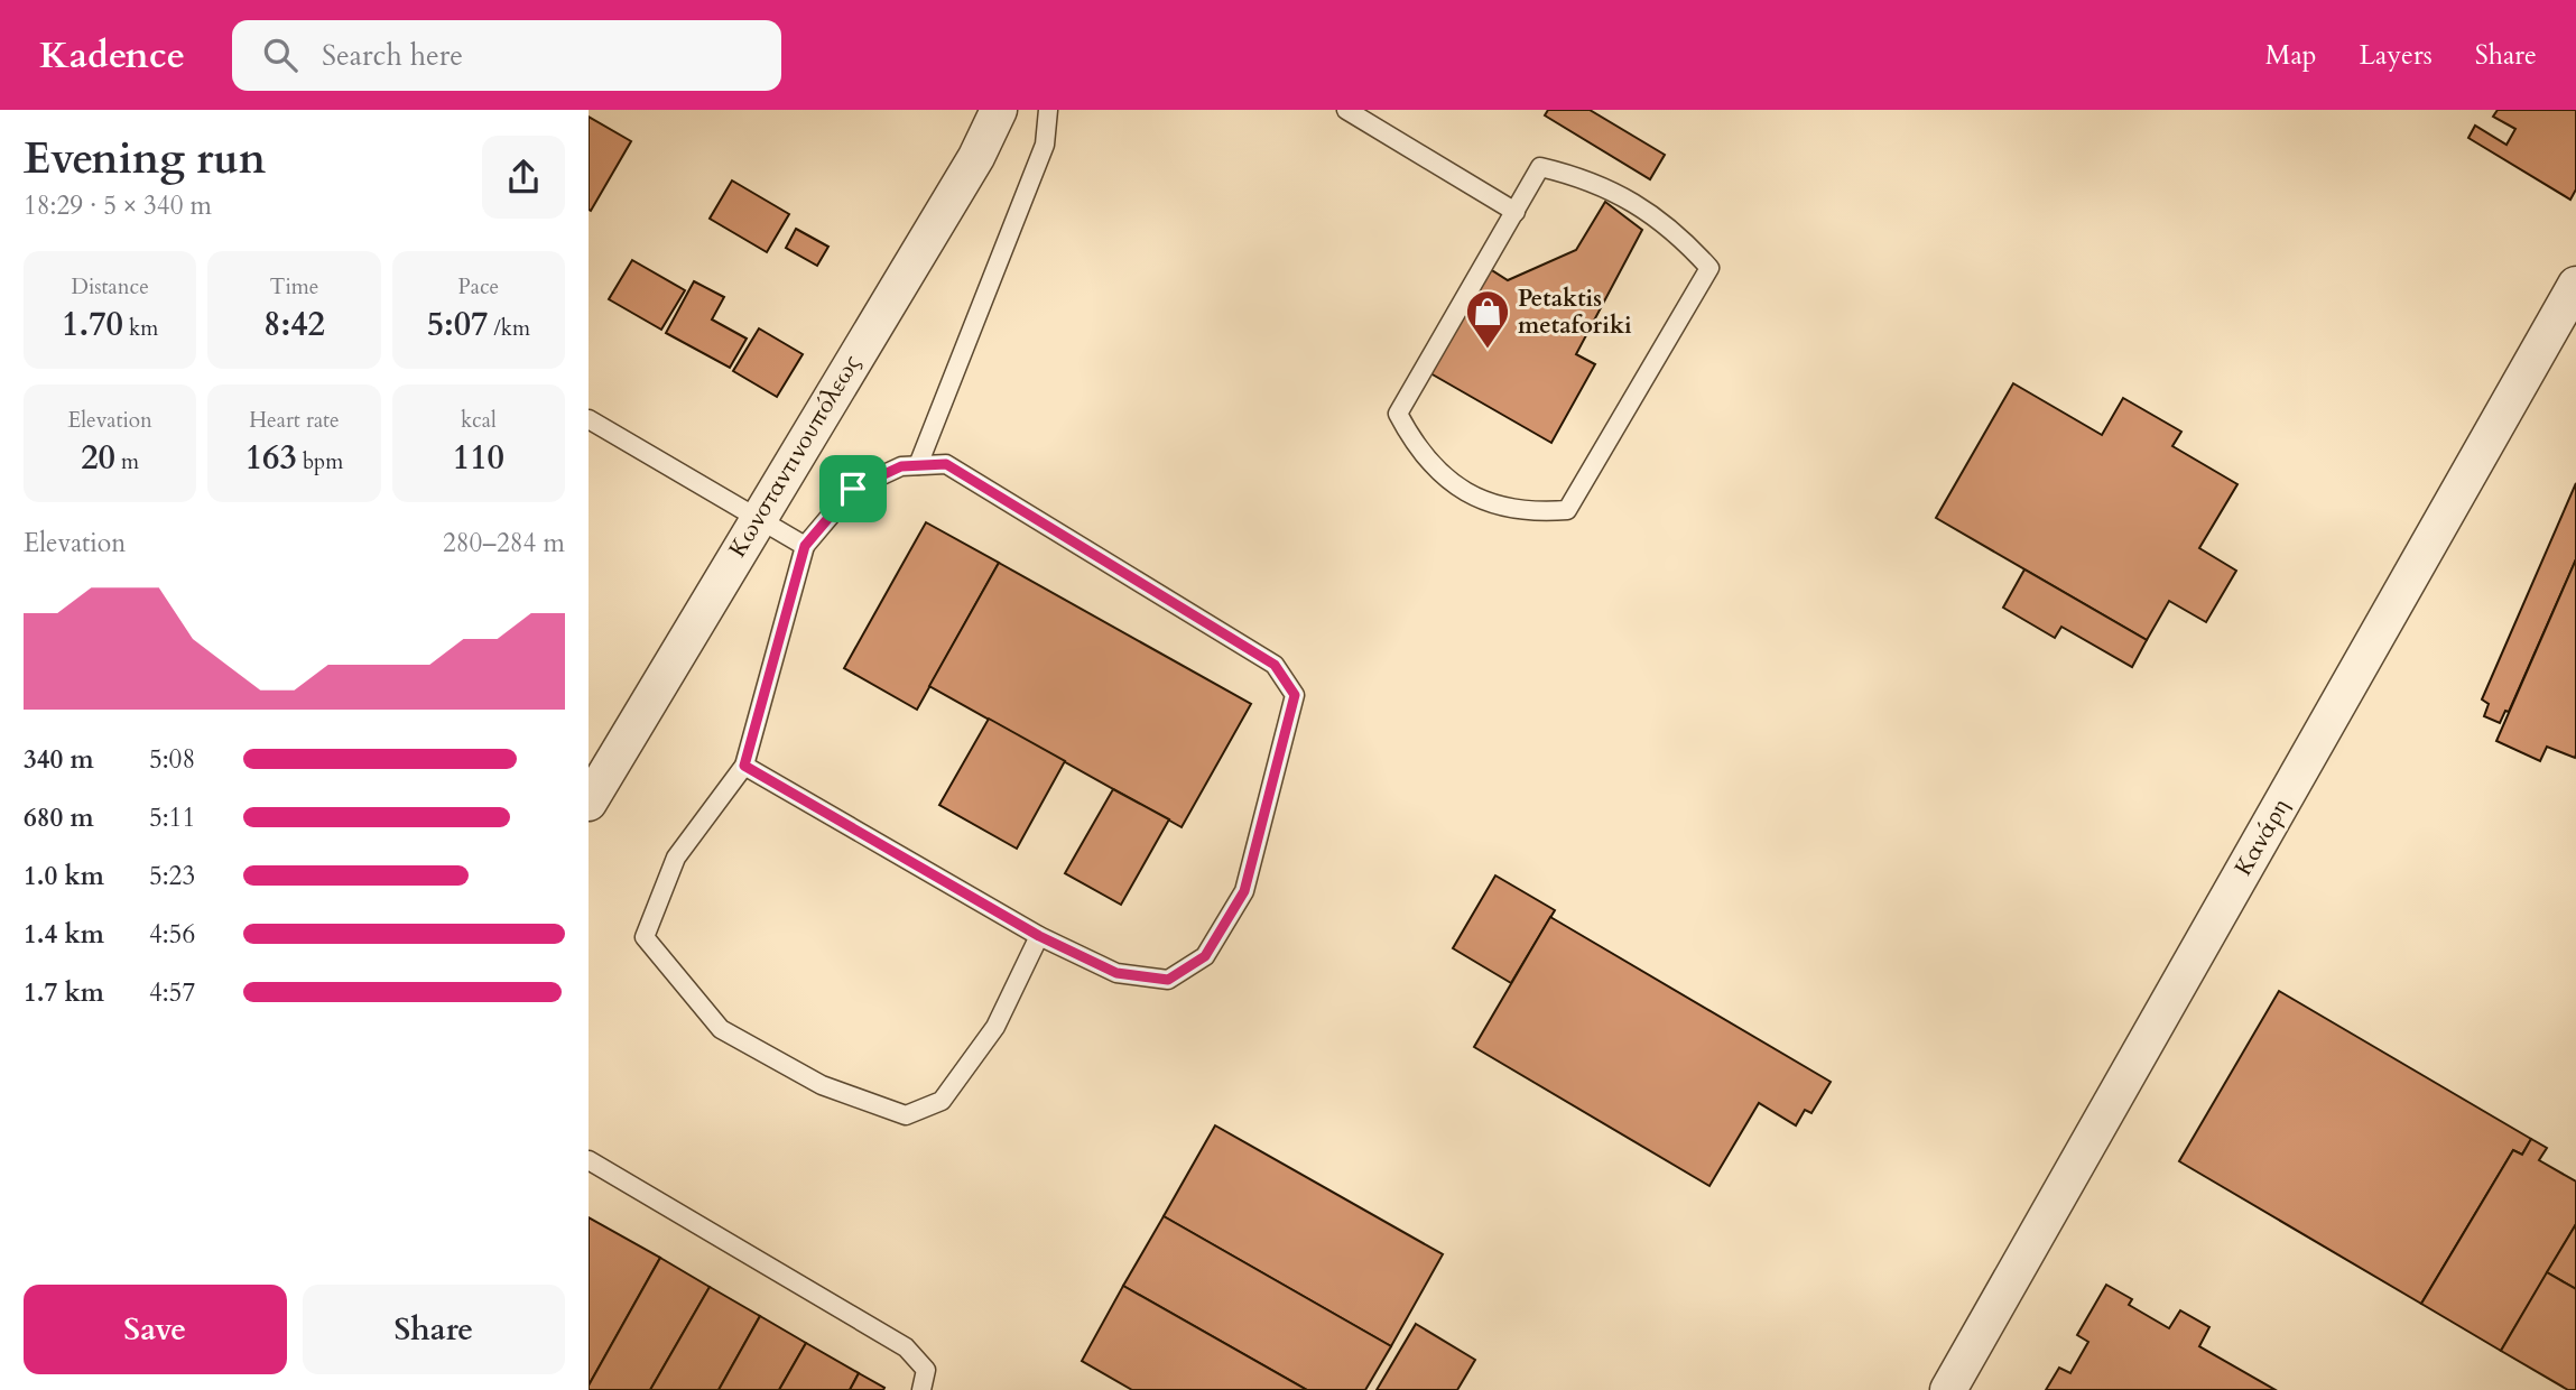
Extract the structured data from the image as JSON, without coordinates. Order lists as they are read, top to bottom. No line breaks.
{"streets":{"street":["Κωνσταντινουπόλεως","Κανάρη"]},"places":{"shop":["Petaktis metaforiki"]},"page":{"header":"Kadence","search":"Search here","nav":["Map","Layers","Share"],"heading":["Evening run","18:29 · 5 × 340 m"],"stats":[["Distance","1.70 km"],["Time","8:42"],["Pace","5:07 /km"],["Elevation","20 m"],["Heart rate","163 bpm"],["kcal","110"]],"chart":["Elevation","280–284 m"],"list":[{"name":"340 m","note":"5:08"},{"name":"680 m","note":"5:11"},{"name":"1.0 km","note":"5:23"},{"name":"1.4 km","note":"4:56"},{"name":"1.7 km","note":"4:57"}],"buttons":["Save","Share"]}}
